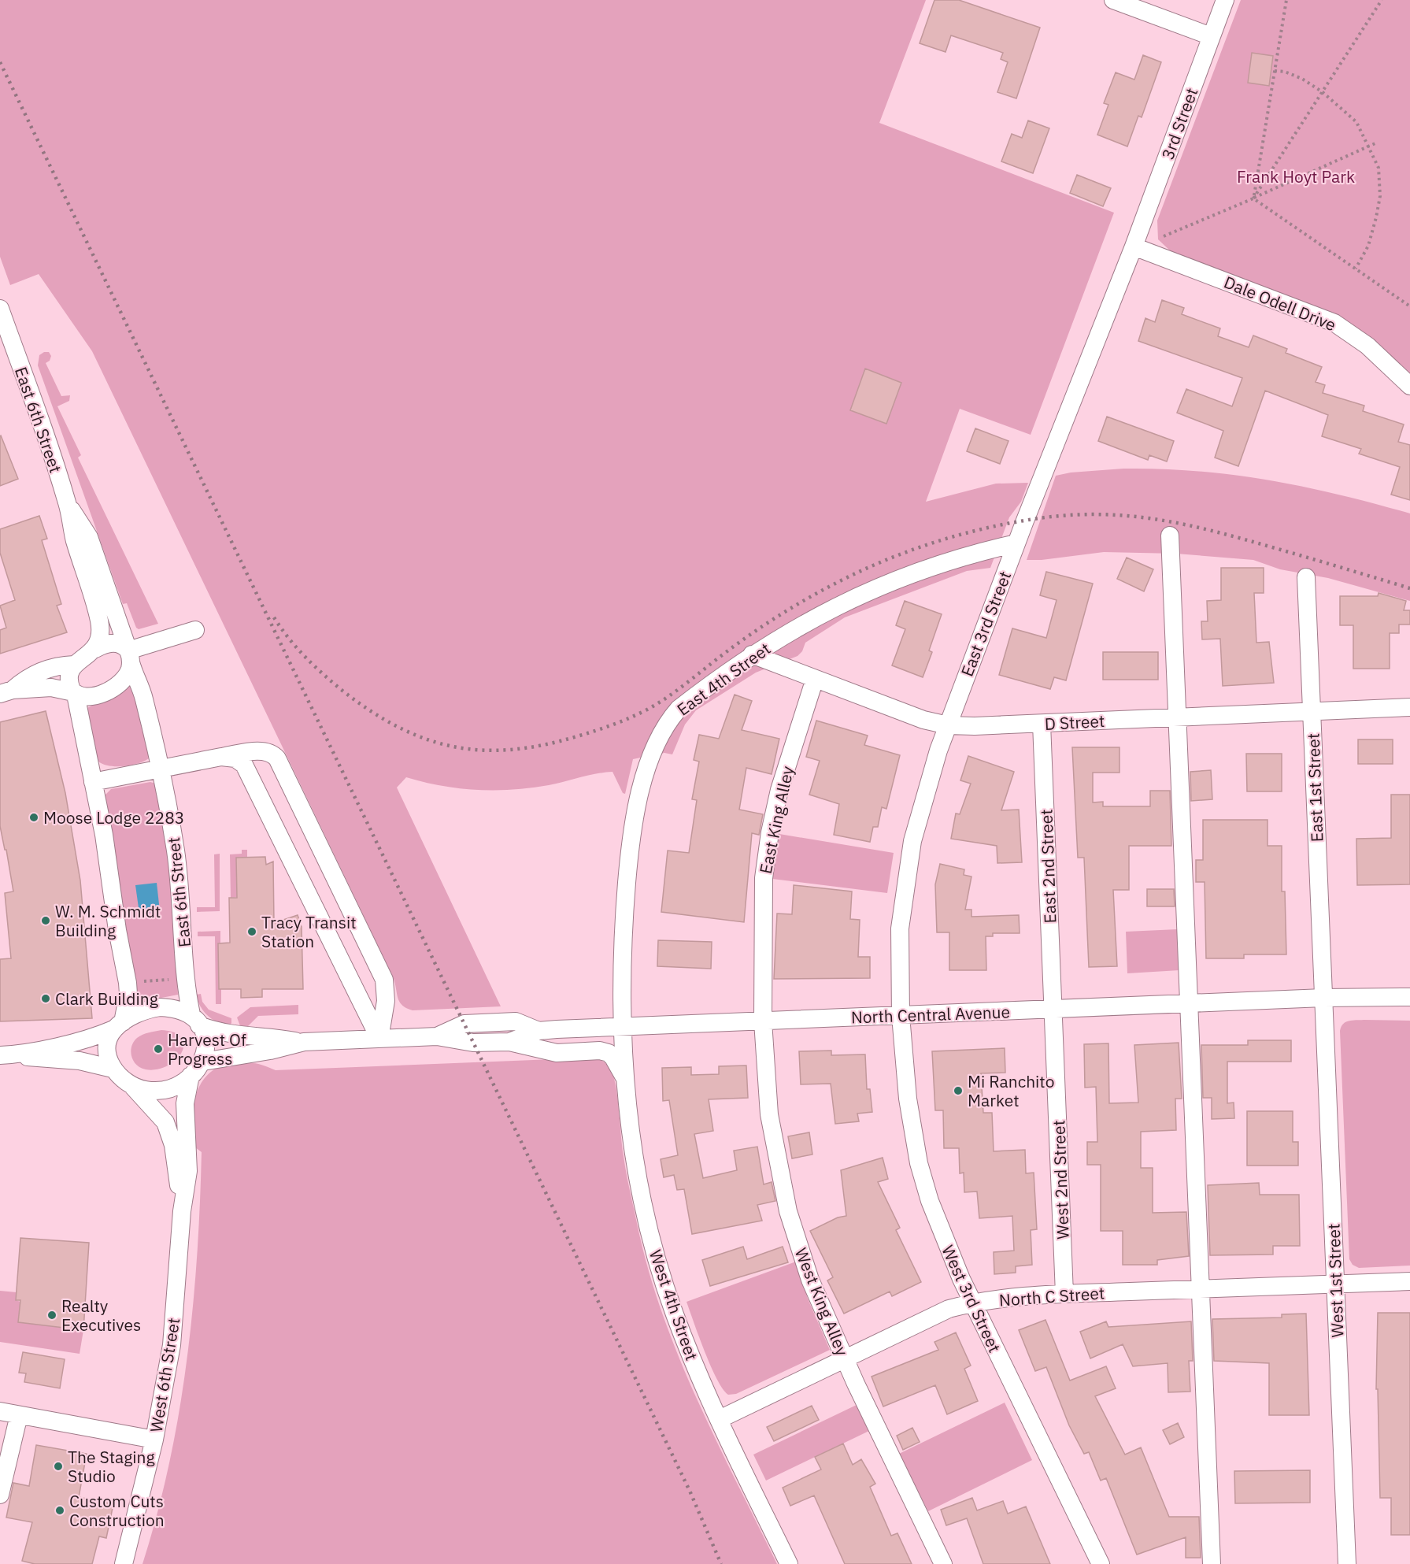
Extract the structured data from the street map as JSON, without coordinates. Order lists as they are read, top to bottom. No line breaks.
{"streets":{"street":["3rd Street","Dale Odell Drive","East 6th Street","East 3rd Street","East 4th Street","D Street","East 1st Street","East King Alley","East 2nd Street","North Central Avenue","West 2nd Street","West 1st Street","North C Street","West 3rd Street","West King Alley","West 4th Street","West 6th Street"]},"crossings":[["3rd Street","Dale Odell Drive"],["3rd Street","East 3rd Street"],["Dale Odell Drive","East 3rd Street"],["East 6th Street","North Central Avenue"],["East 6th Street","West 6th Street"],["East 3rd Street","East 4th Street"],["East 3rd Street","D Street"],["East 3rd Street","North Central Avenue"],["East 3rd Street","West 3rd Street"],["East 4th Street","D Street"],["East 4th Street","North Central Avenue"],["East 4th Street","West 4th Street"],["D Street","East 1st Street"],["D Street","East King Alley"],["D Street","East 2nd Street"],["East 1st Street","North Central Avenue"],["East 1st Street","West 1st Street"],["East King Alley","North Central Avenue"],["East King Alley","West King Alley"],["East 2nd Street","North Central Avenue"],["East 2nd Street","West 2nd Street"],["North Central Avenue","West 2nd Street"],["North Central Avenue","West 1st Street"],["North Central Avenue","West 3rd Street"],["North Central Avenue","West King Alley"],["North Central Avenue","West 4th Street"],["North Central Avenue","West 6th Street"],["West 2nd Street","North C Street"],["West 1st Street","North C Street"],["North C Street","West 3rd Street"],["North C Street","West King Alley"],["North C Street","West 4th Street"]],"parks":["Frank Hoyt Park"],"places":["Moose Lodge 2283","W. M. Schmidt Building","Tracy Transit Station","Clark Building","Harvest Of Progress","Mi Ranchito Market","Realty Executives","The Staging Studio","Custom Cuts Construction"]}
